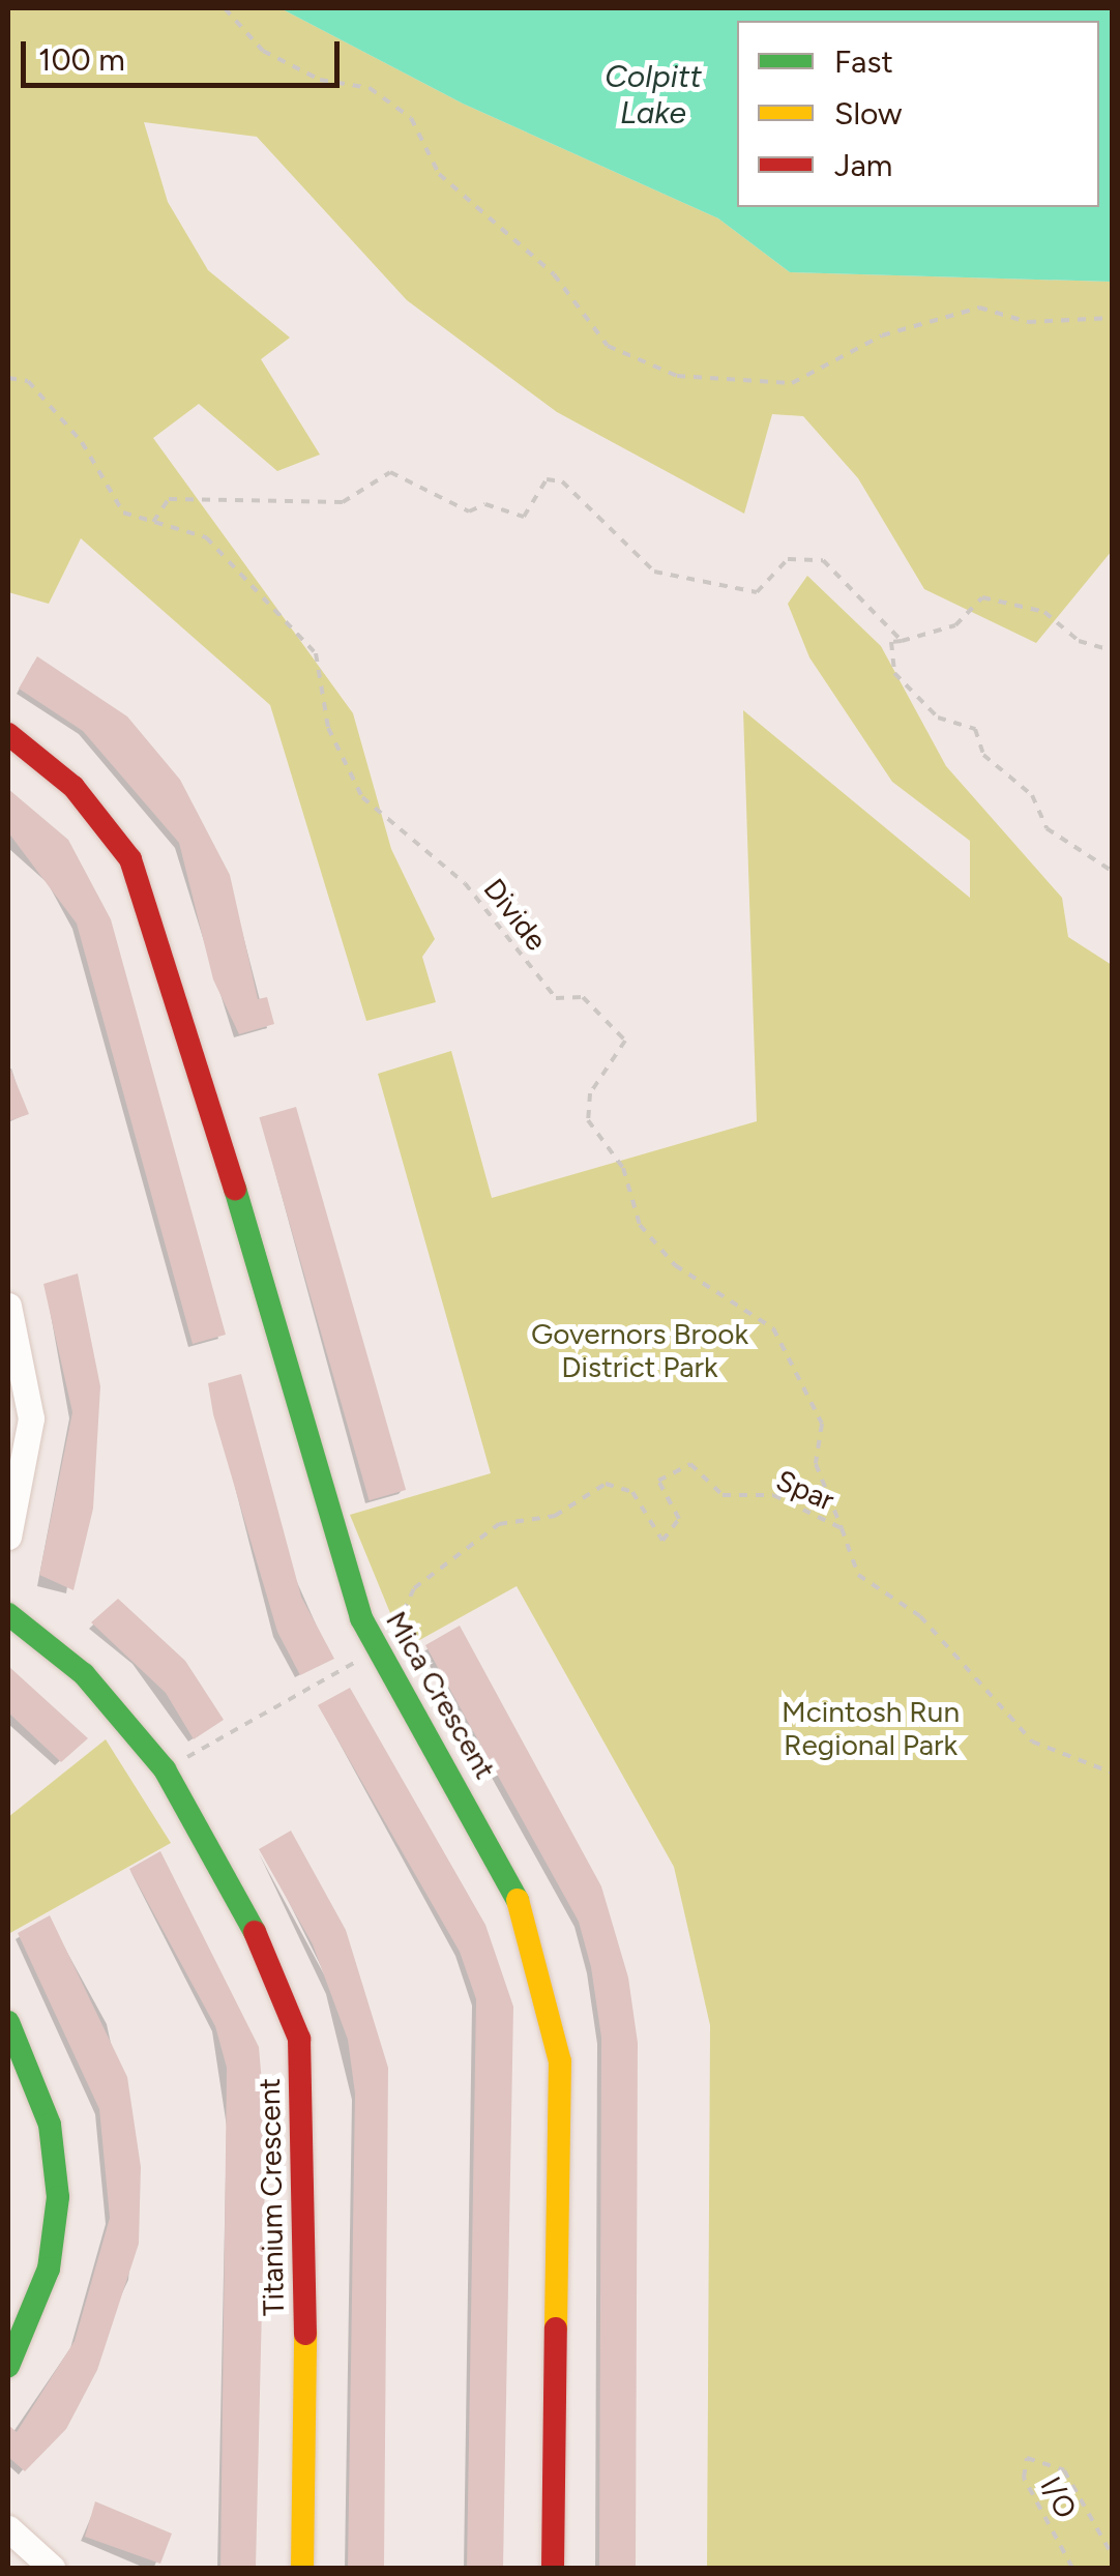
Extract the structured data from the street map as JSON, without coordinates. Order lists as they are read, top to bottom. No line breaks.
{"streets":{"street":["Mica Crescent","Titanium Crescent"],"path":["Divide","Spar","I/O"]},"crossings":[["Divide","Spar"],["Spar","Mica Crescent"]],"water":["Colpitt Lake"],"parks":["Governors Brook District Park","Mcintosh Run Regional Park"],"legend":["Fast","Slow","Jam"],"scale_bar":"100 m"}
